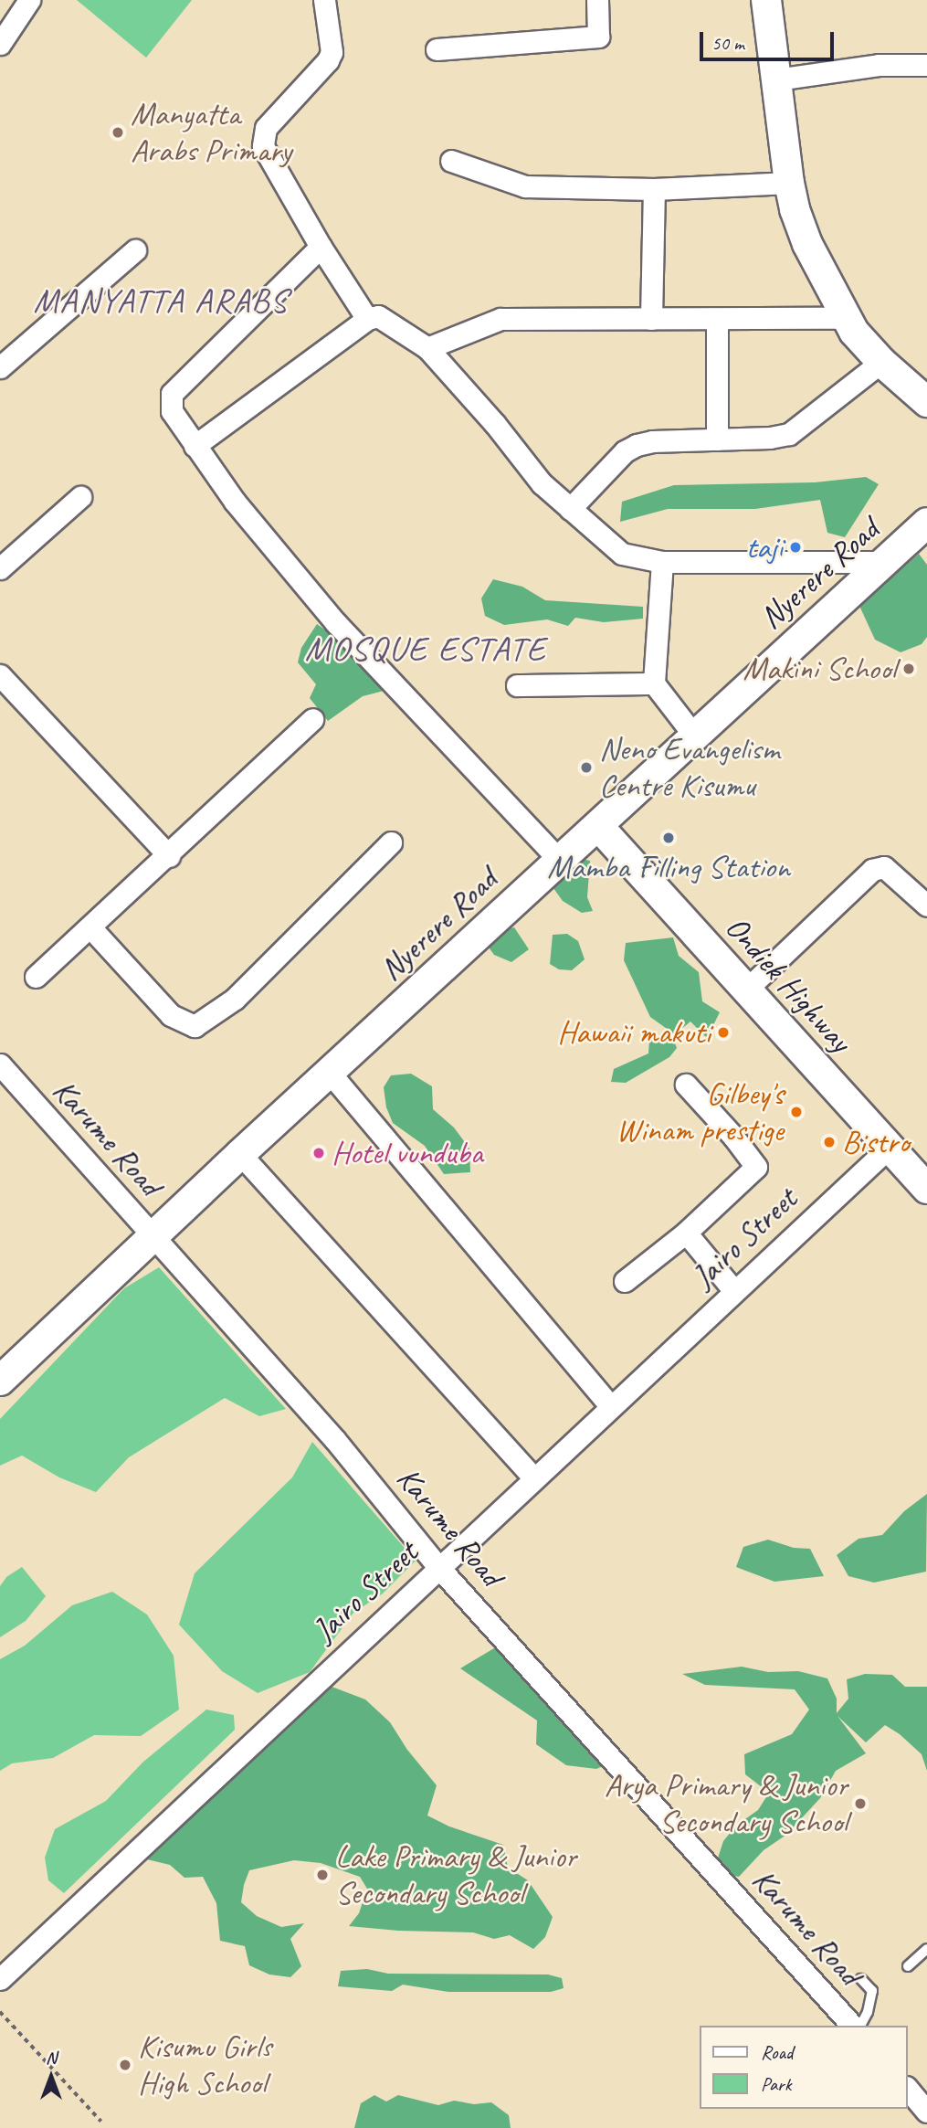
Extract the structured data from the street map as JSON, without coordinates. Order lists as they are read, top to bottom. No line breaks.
{"streets":{"main road":["Nyerere Road","Ondiek Highway"],"street":["Karume Road","Jairo Street"]},"crossings":[["Nyerere Road","Ondiek Highway"],["Nyerere Road","Karume Road"],["Ondiek Highway","Jairo Street"],["Karume Road","Jairo Street"]],"districts":["MANYATTA ARABS","MOSQUE ESTATE"],"places":["Manyatta Arabs Primary","taji","Makini School","Neno Evangelism Centre Kisumu","Mamba Filling Station","Hawaii makuti","Gilbey's Winam prestige","Bistro","Hotel vunduba","Arya Primary & Junior Secondary School","Lake Primary & Junior Secondary School","Kisumu Girls High School"],"legend":["Road","Park"],"scale_bar":"50 m","north":"top"}
